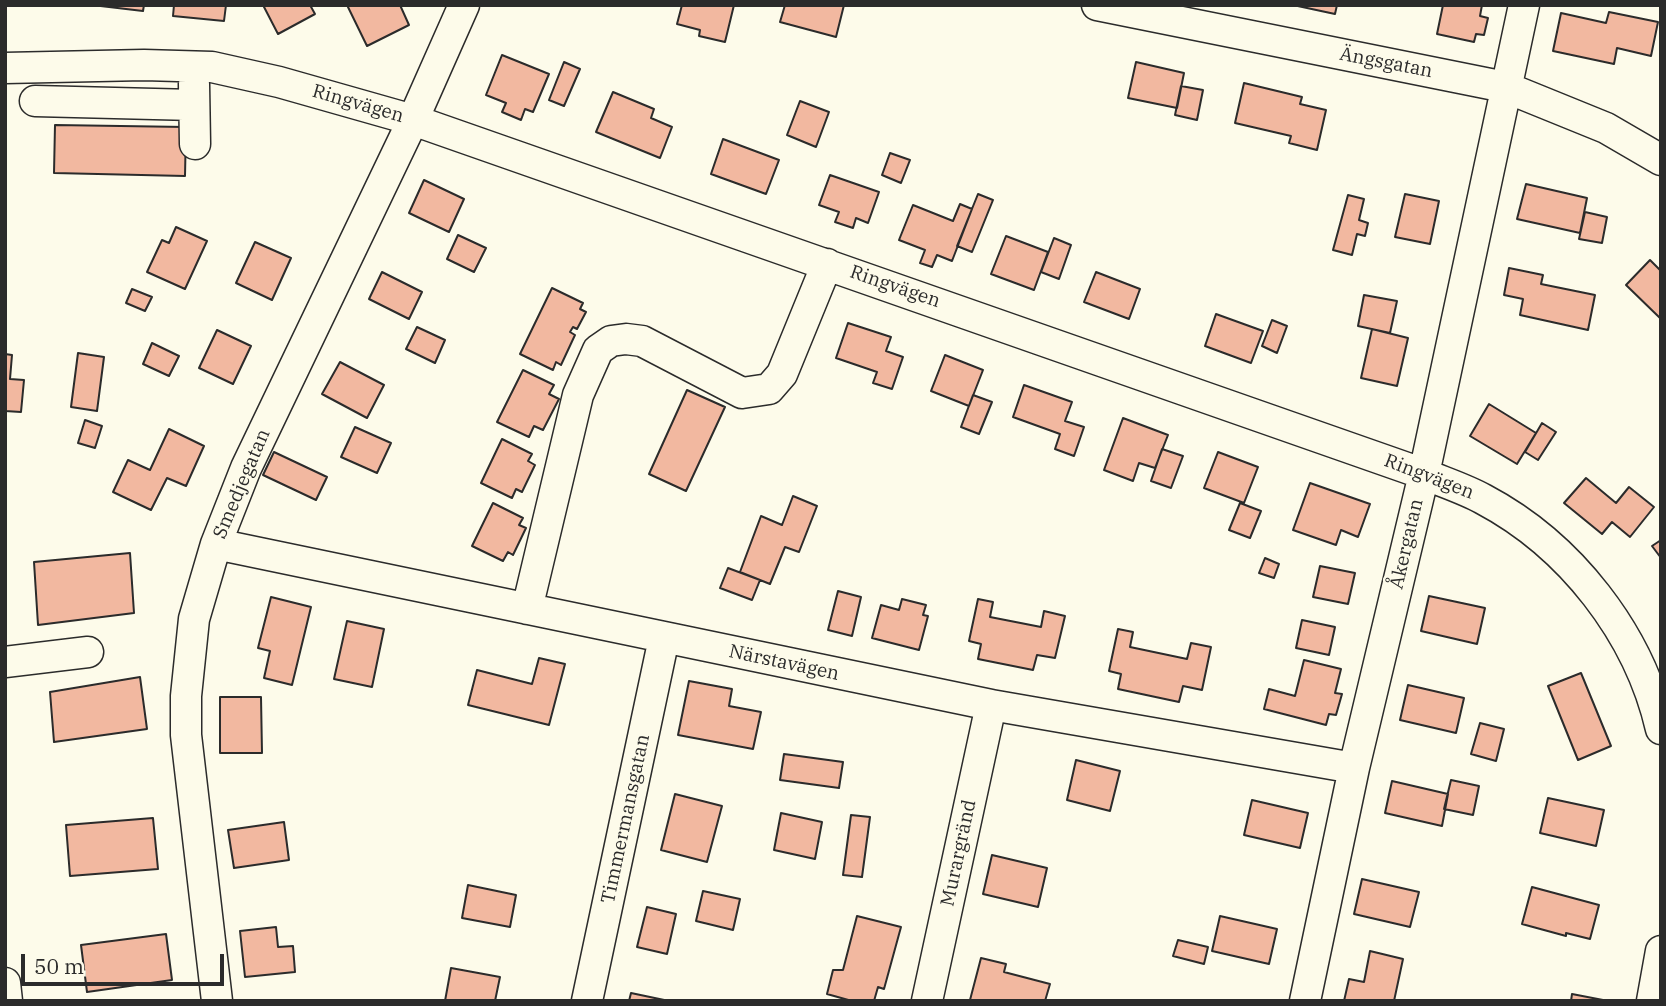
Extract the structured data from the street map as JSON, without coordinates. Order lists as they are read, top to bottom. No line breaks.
{"streets":{"street":["Ängsgatan","Ringvägen","Smedjegatan","Åkergatan","Närstavägen","Timmermansgatan","Murargränd"]},"crossings":[["Ängsgatan","Åkergatan"],["Ringvägen","Smedjegatan"],["Ringvägen","Åkergatan"],["Smedjegatan","Närstavägen"],["Åkergatan","Närstavägen"],["Närstavägen","Timmermansgatan"],["Närstavägen","Murargränd"]],"scale_bar":"50 m"}
